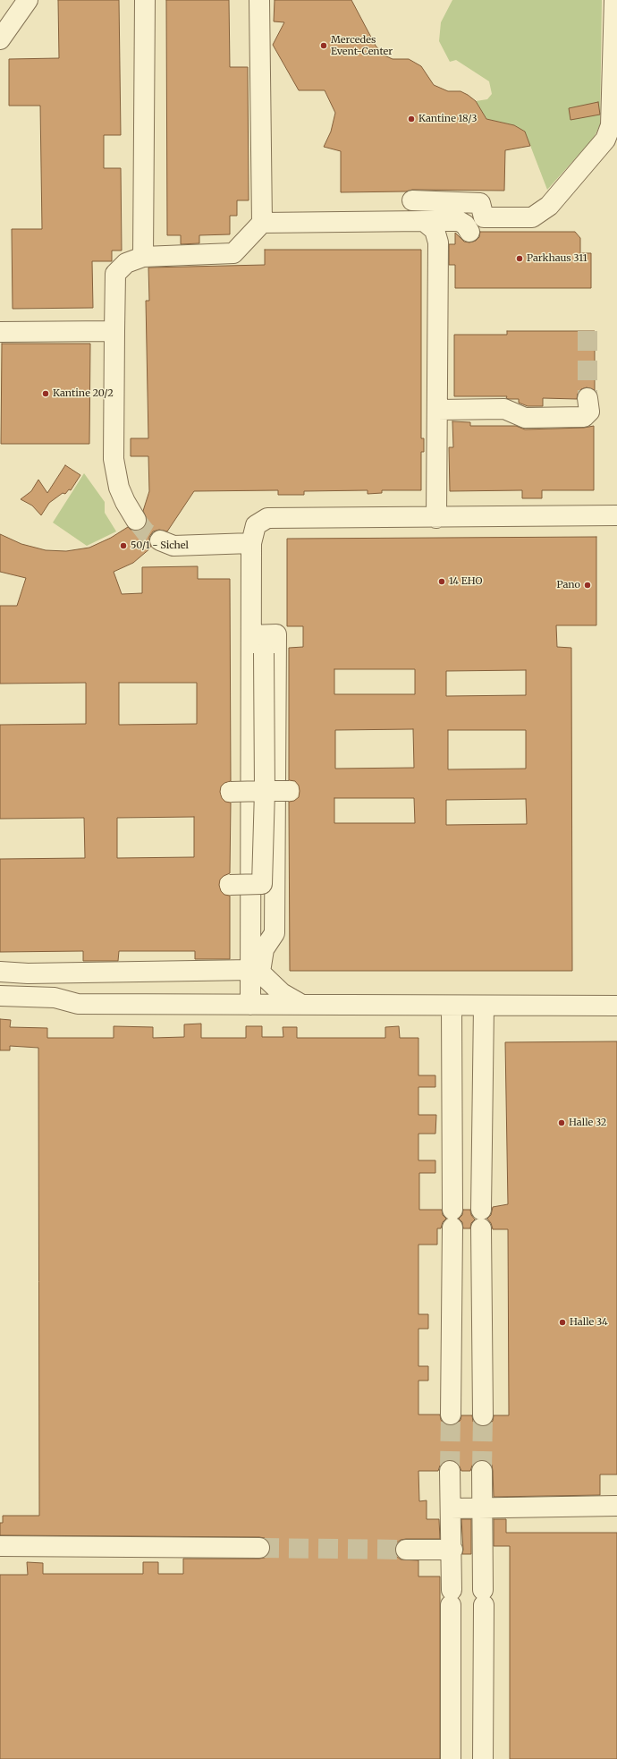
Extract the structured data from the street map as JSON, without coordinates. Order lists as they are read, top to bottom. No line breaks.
{"places":["Mercedes Event-Center","Kantine 18/3","Parkhaus 311","Kantine 20/2","50/1 - Sichel","14 EHO","Pano","Halle 32","Halle 34"]}
